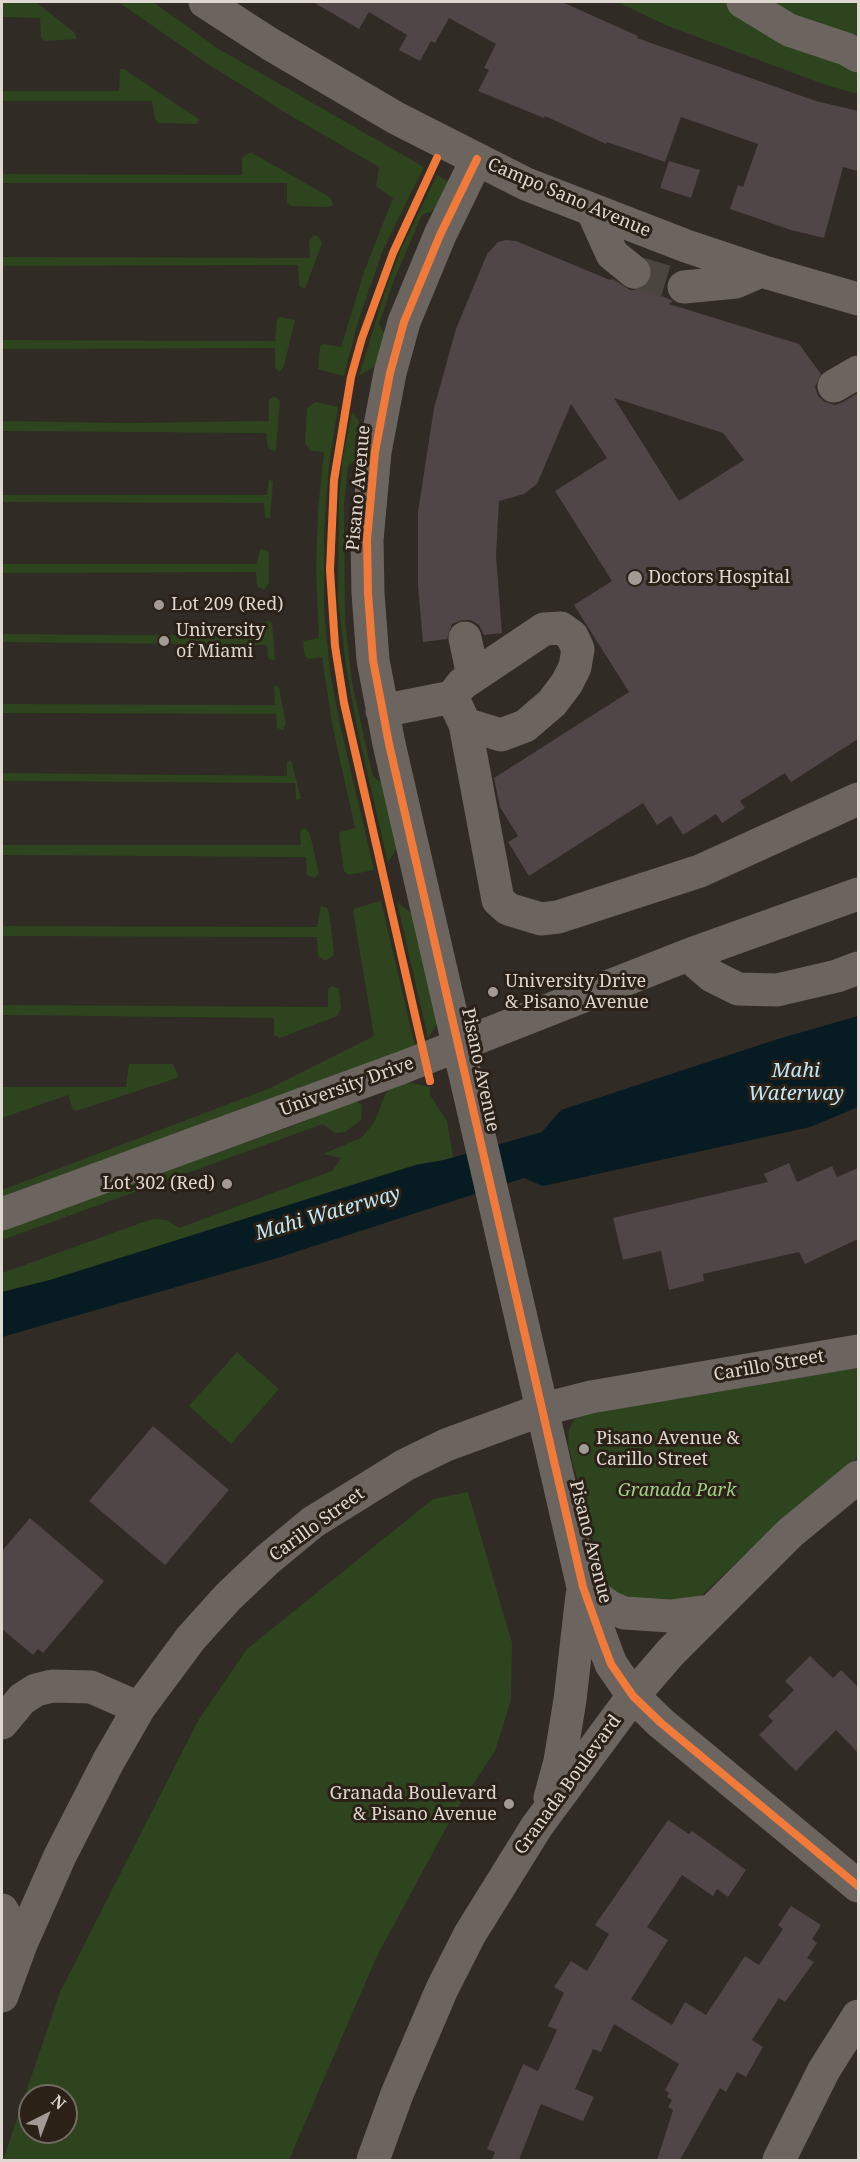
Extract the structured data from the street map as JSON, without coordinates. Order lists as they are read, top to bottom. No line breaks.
{"streets":{"street":["Campo Sano Avenue","Pisano Avenue","University Drive","Carillo Street","Granada Boulevard"]},"crossings":[["Campo Sano Avenue","Pisano Avenue"],["Pisano Avenue","University Drive"],["Pisano Avenue","Carillo Street"],["Pisano Avenue","Granada Boulevard"]],"water":["Mahi Waterway"],"parks":["Granada Park"],"places":["Doctors Hospital","Lot 209 (Red)","University of Miami","University Drive & Pisano Avenue","Lot 302 (Red)","Pisano Avenue & Carillo Street","Granada Boulevard & Pisano Avenue"],"north":"top right"}
